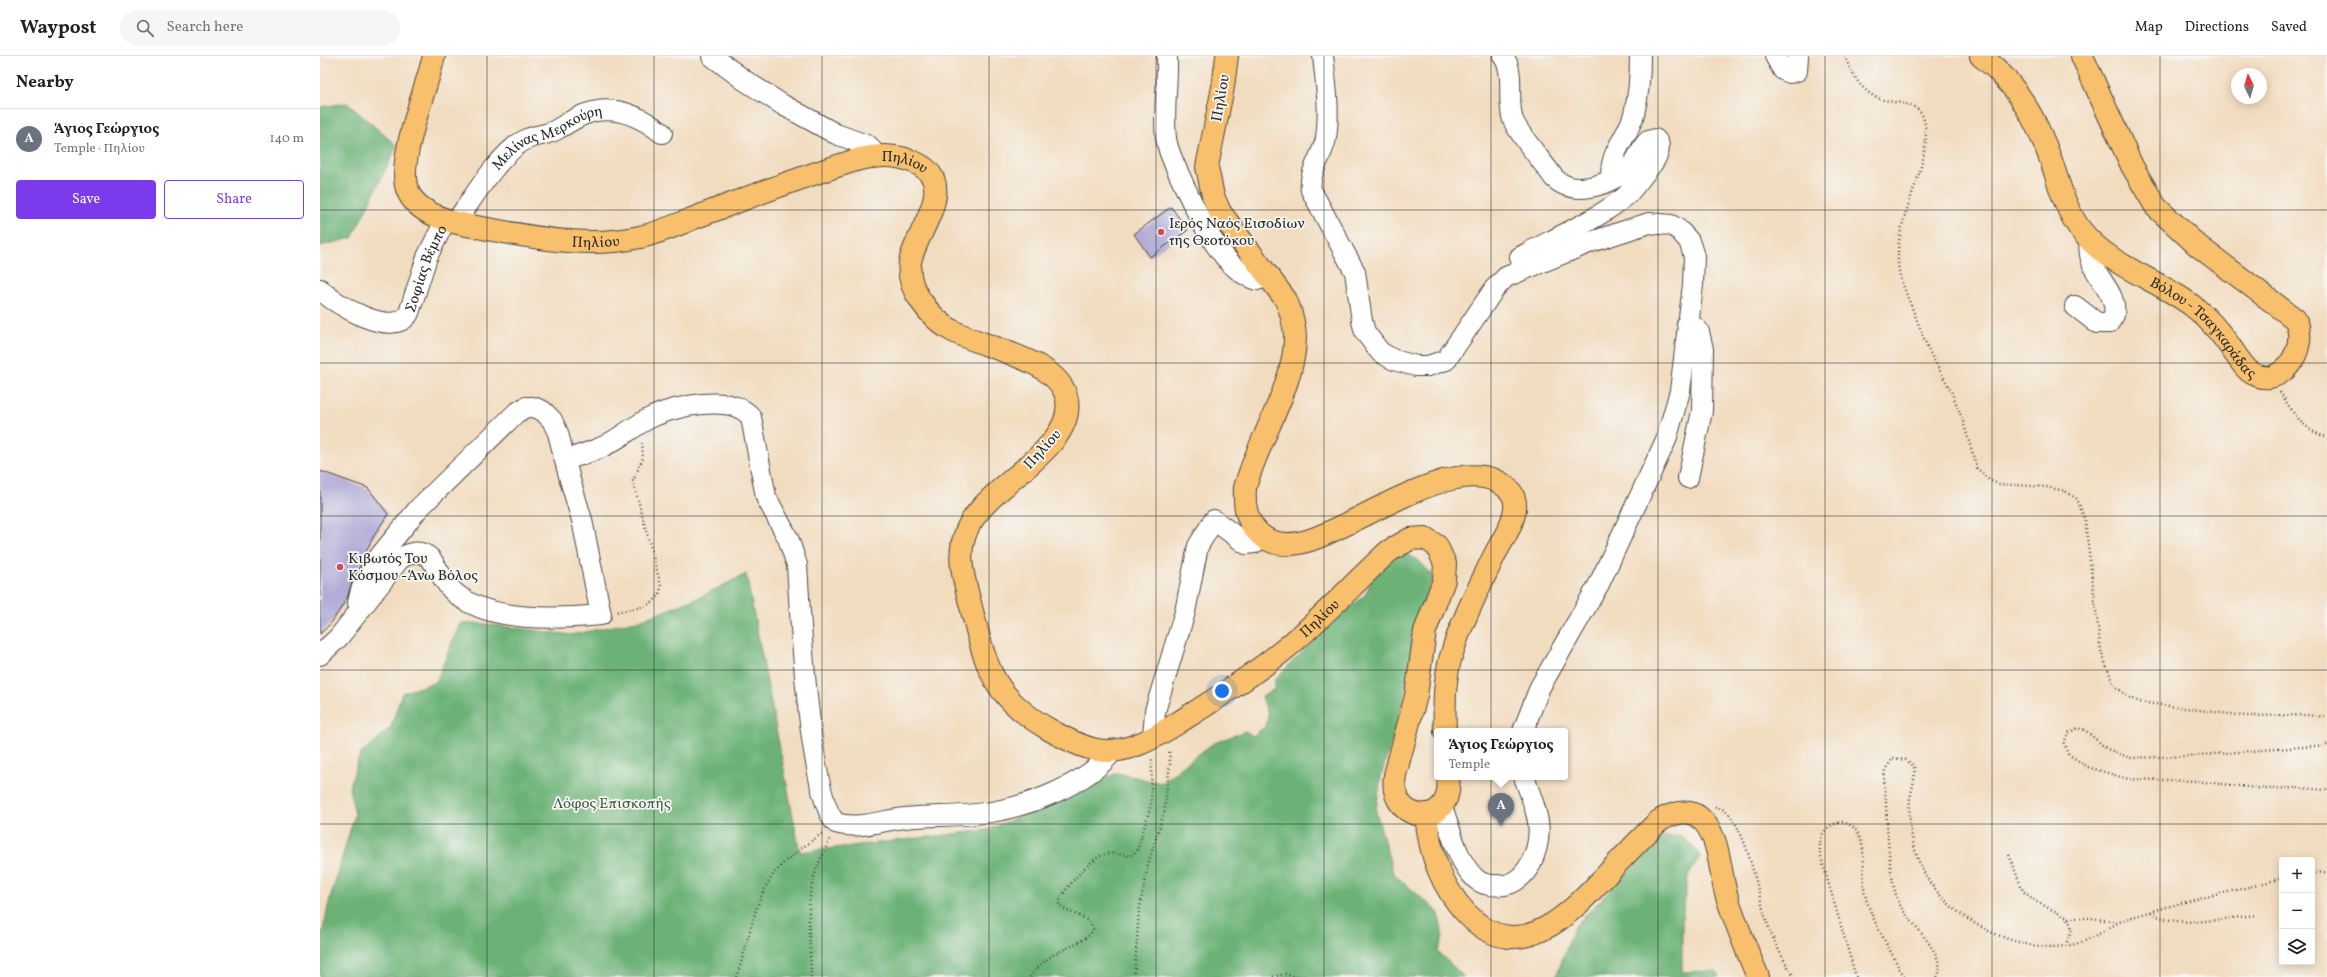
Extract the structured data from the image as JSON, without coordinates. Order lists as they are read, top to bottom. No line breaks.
{"streets":{"main road":["Πηλίου","Βόλου - Τσαγκαράδας"],"street":["Μελίνας Μερκούρη","Σοφίας Βέμπο"]},"crossings":[["Πηλίου","Μελίνας Μερκούρη"],["Πηλίου","Σοφίας Βέμπο"],["Μελίνας Μερκούρη","Σοφίας Βέμπο"]],"parks":["Λόφος Επισκοπής"],"places":["Ιερός Ναός Εισοδίων της Θεοτόκου","Κιβωτός Του Κόσμου -Άνω Βόλος"],"north":"top","page":{"header":"Waypost","search":"Search here","nav":["Map","Directions","Saved"],"heading":"Nearby","list":[{"mark":"A","name":"Άγιος Γεώργιος","note":"Temple · Πηλίου","value":"140 m"}],"buttons":["Save","Share"],"popup":["Άγιος Γεώργιος","Temple"],"pins":"A","map_buttons":["+","−"]}}
